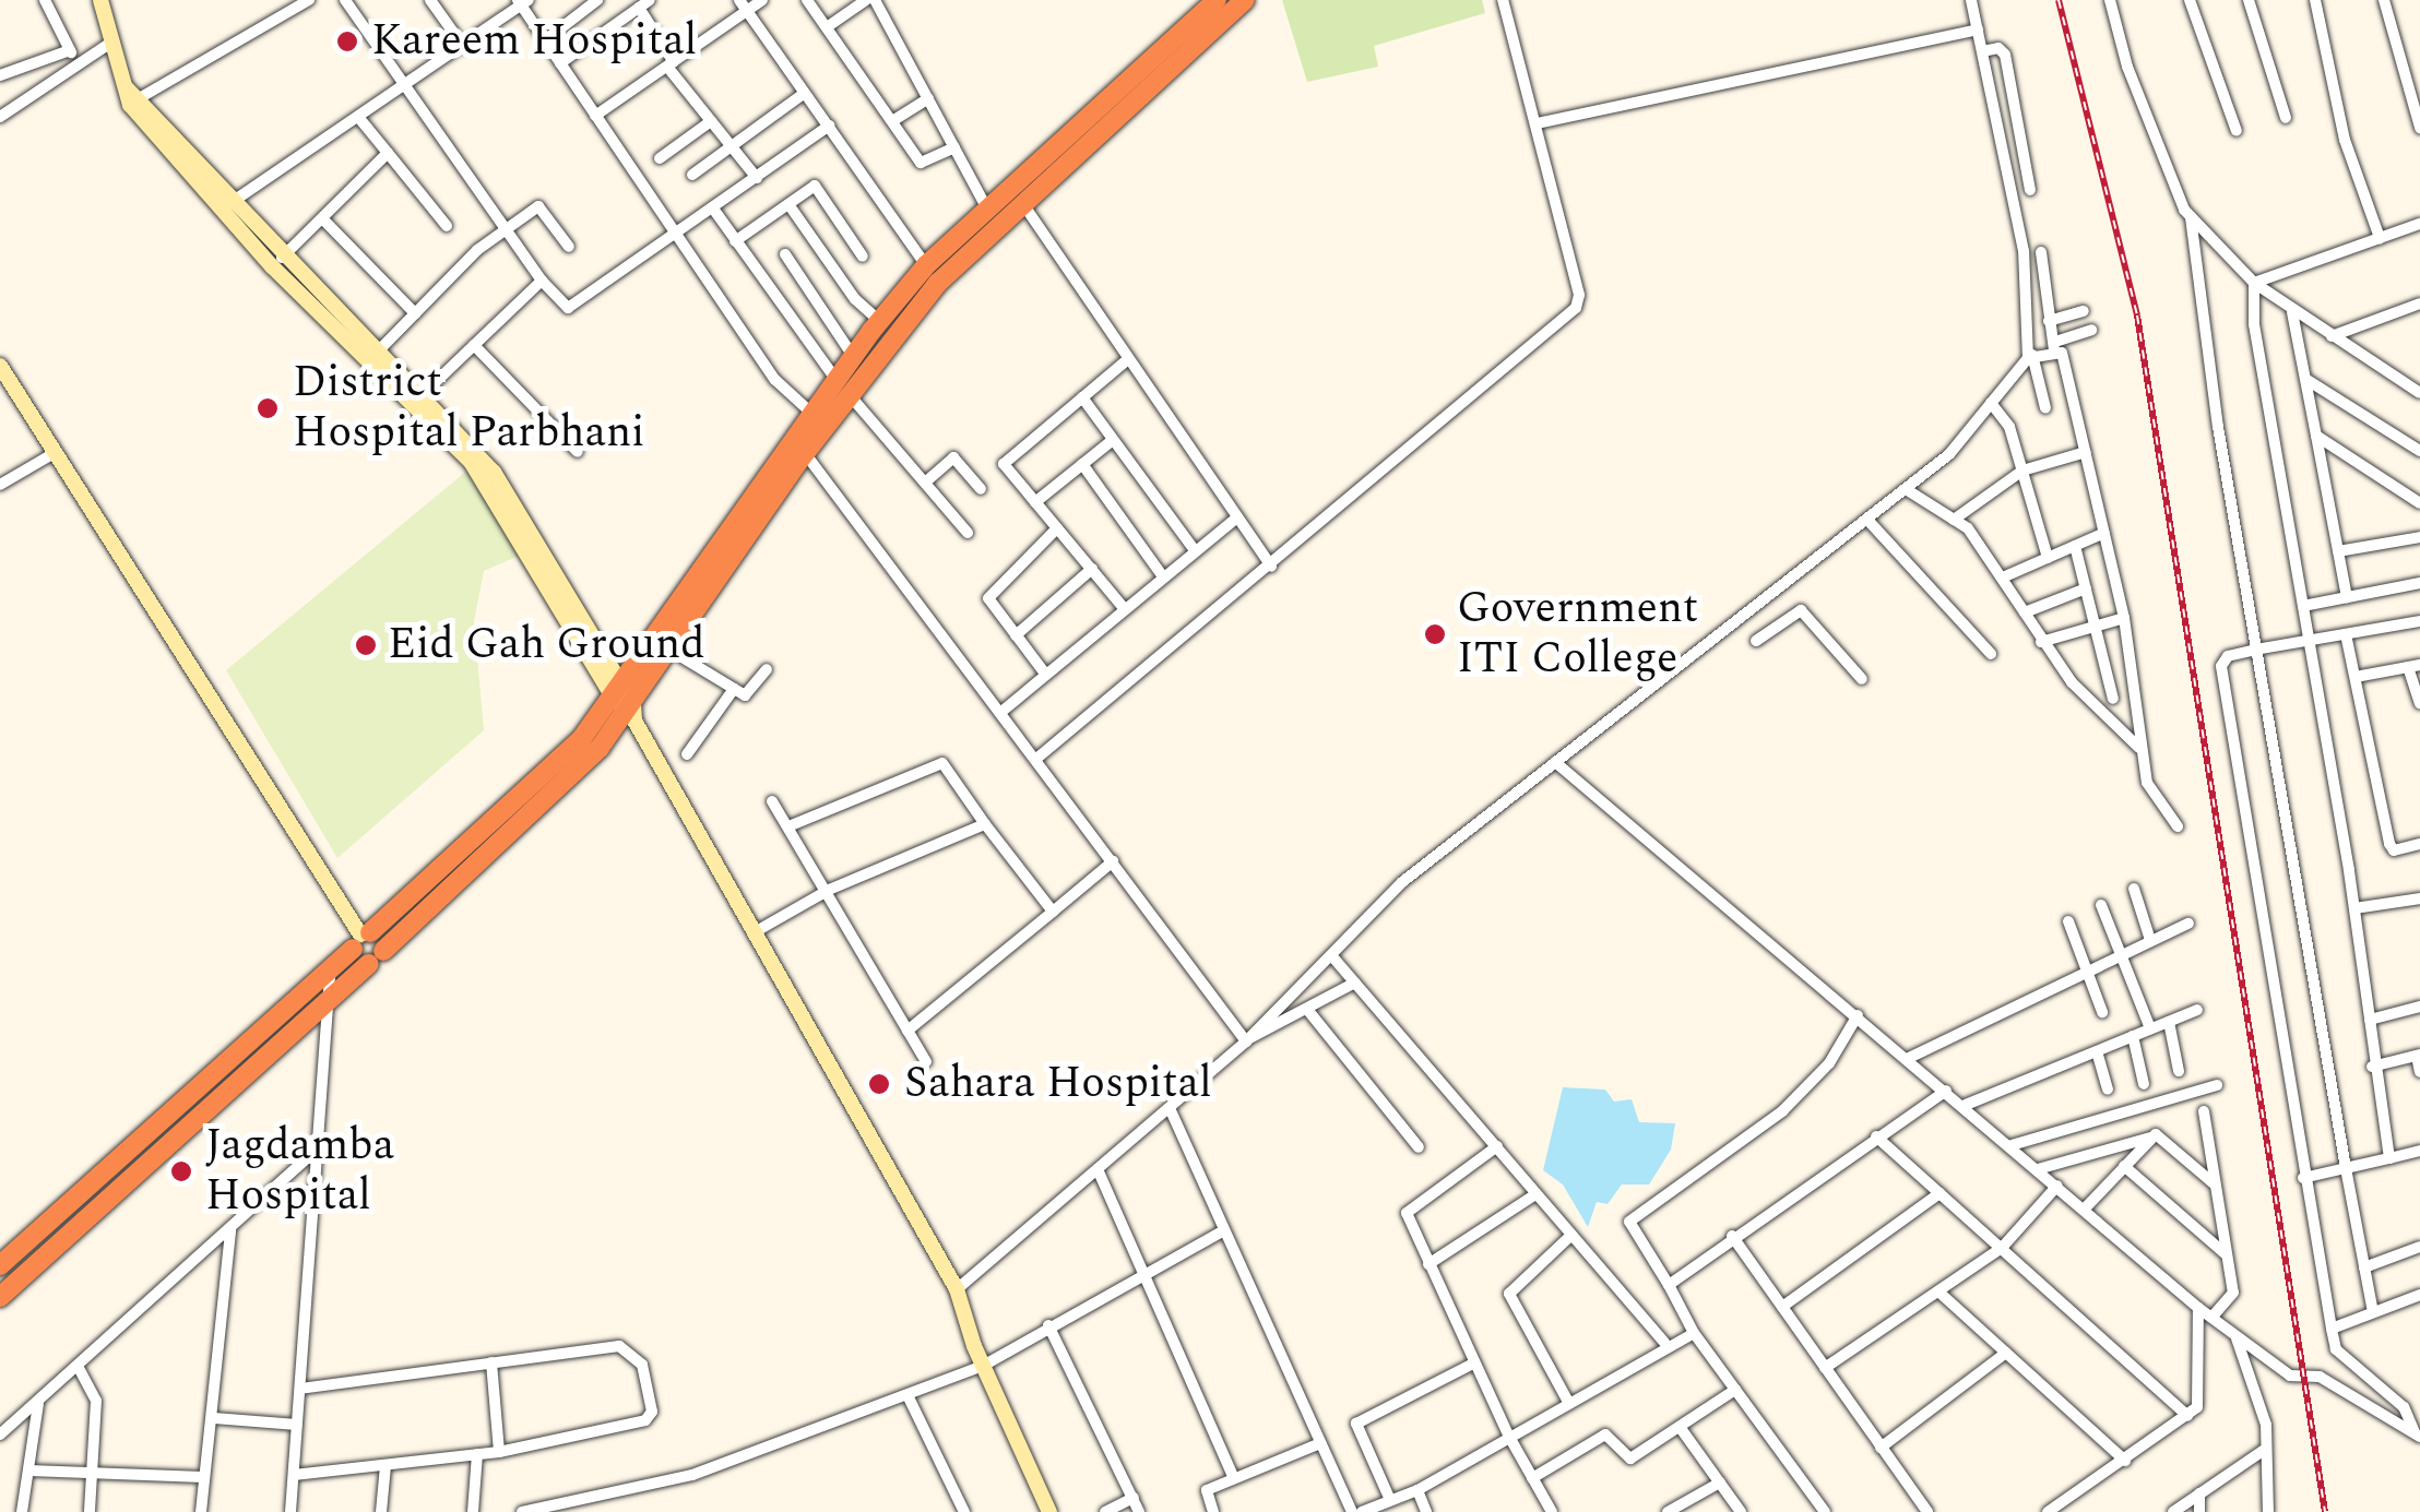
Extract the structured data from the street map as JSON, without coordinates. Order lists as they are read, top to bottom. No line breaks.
{"places":["Kareem Hospital","District Hospital Parbhani","Government ITI College","Eid Gah Ground","Sahara Hospital","Jagdamba Hospital"]}
